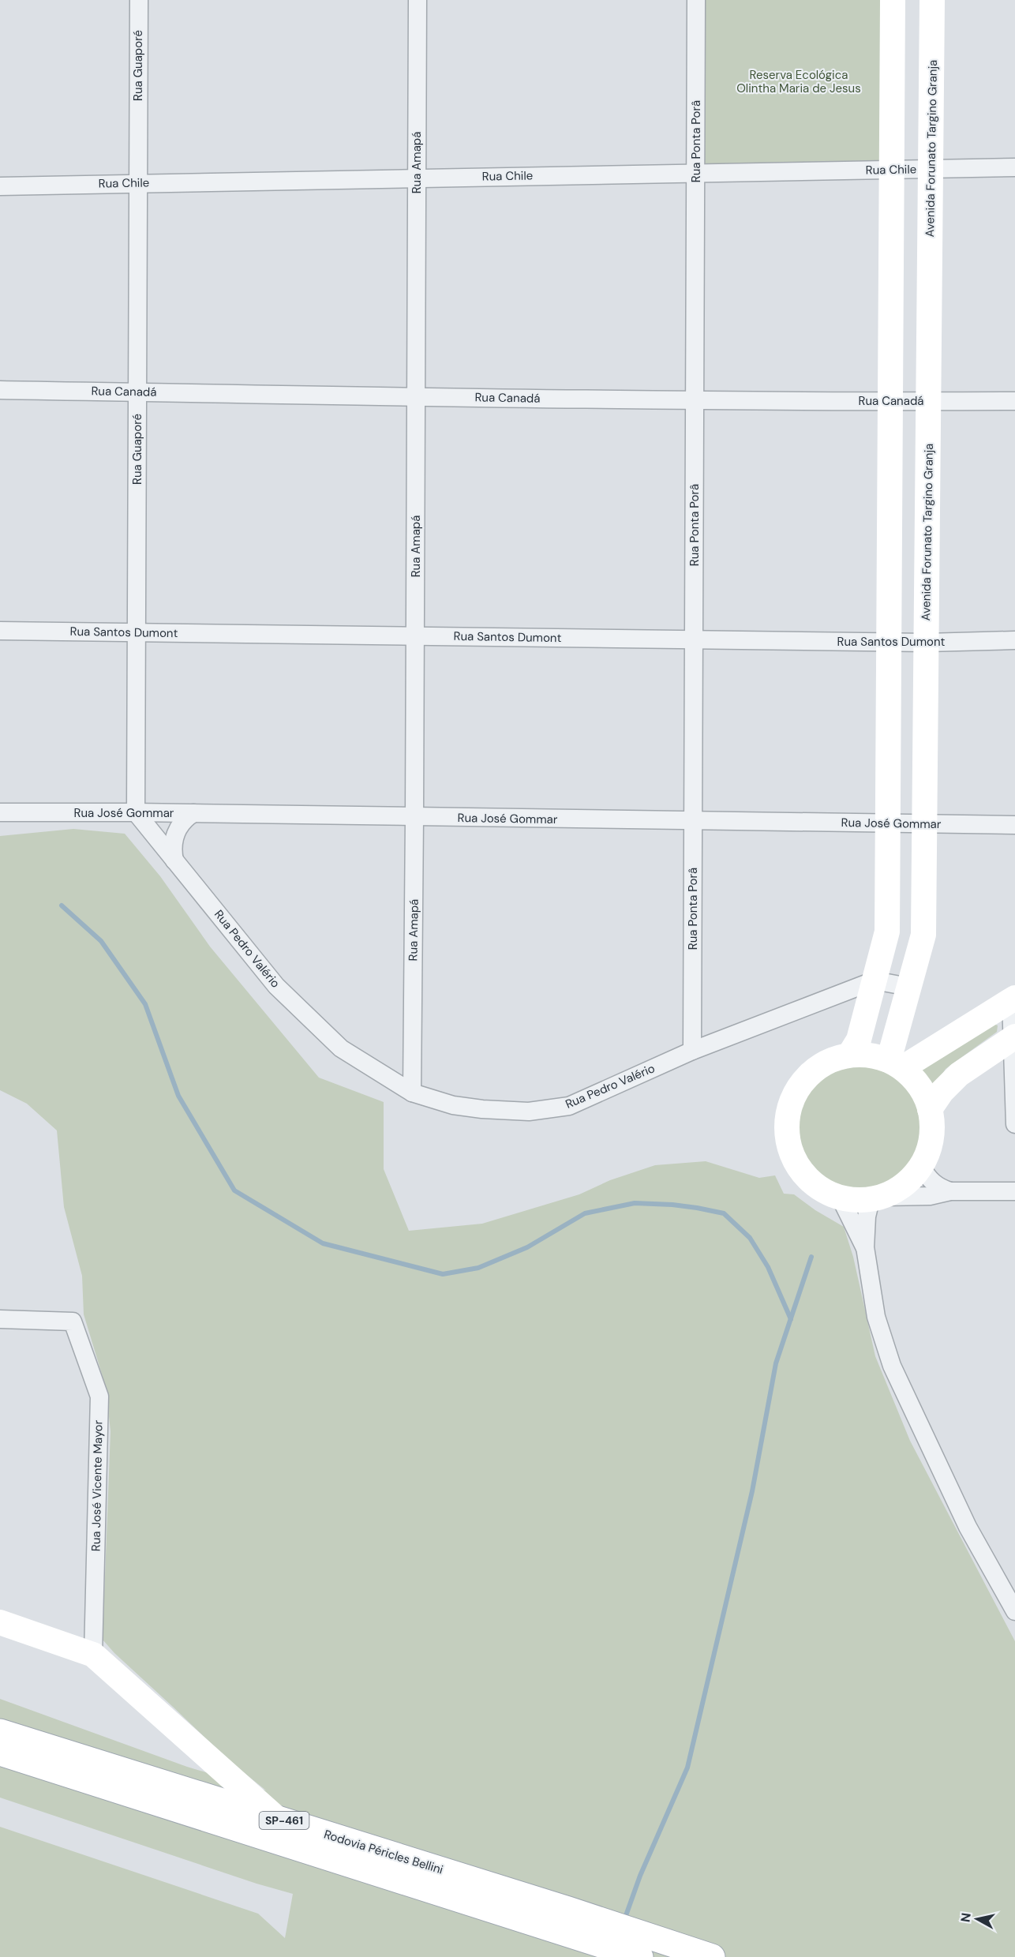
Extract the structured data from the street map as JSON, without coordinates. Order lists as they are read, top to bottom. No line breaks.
{"streets":{"main road":["SP-461","Rodovia Péricles Bellini"],"street":["Rua Guaporé","Rua Ponta Porâ","Avenida Forunato Targino Granja","Rua Amapá","Rua Chile","Rua Canadá","Rua Santos Dumont","Rua José Gommar","Rua Pedro Valério","Rua José Vicente Mayor"]},"crossings":[["Rua Guaporé","Rua Chile"],["Rua Guaporé","Rua Canadá"],["Rua Guaporé","Rua Santos Dumont"],["Rua Guaporé","Rua José Gommar"],["Rua Guaporé","Rua Pedro Valério"],["Rua Ponta Porâ","Rua Chile"],["Rua Ponta Porâ","Rua Canadá"],["Rua Ponta Porâ","Rua Santos Dumont"],["Rua Ponta Porâ","Rua José Gommar"],["Rua Ponta Porâ","Rua Pedro Valério"],["Avenida Forunato Targino Granja","Rua Chile"],["Avenida Forunato Targino Granja","Rua Canadá"],["Avenida Forunato Targino Granja","Rua Santos Dumont"],["Avenida Forunato Targino Granja","Rua José Gommar"],["Rua Amapá","Rua Chile"],["Rua Amapá","Rua Canadá"],["Rua Amapá","Rua Santos Dumont"],["Rua Amapá","Rua José Gommar"],["Rua Amapá","Rua Pedro Valério"],["Rua José Gommar","Rua Pedro Valério"]],"parks":["Reserva Ecológica Olintha Maria de Jesus"],"north":"left"}
